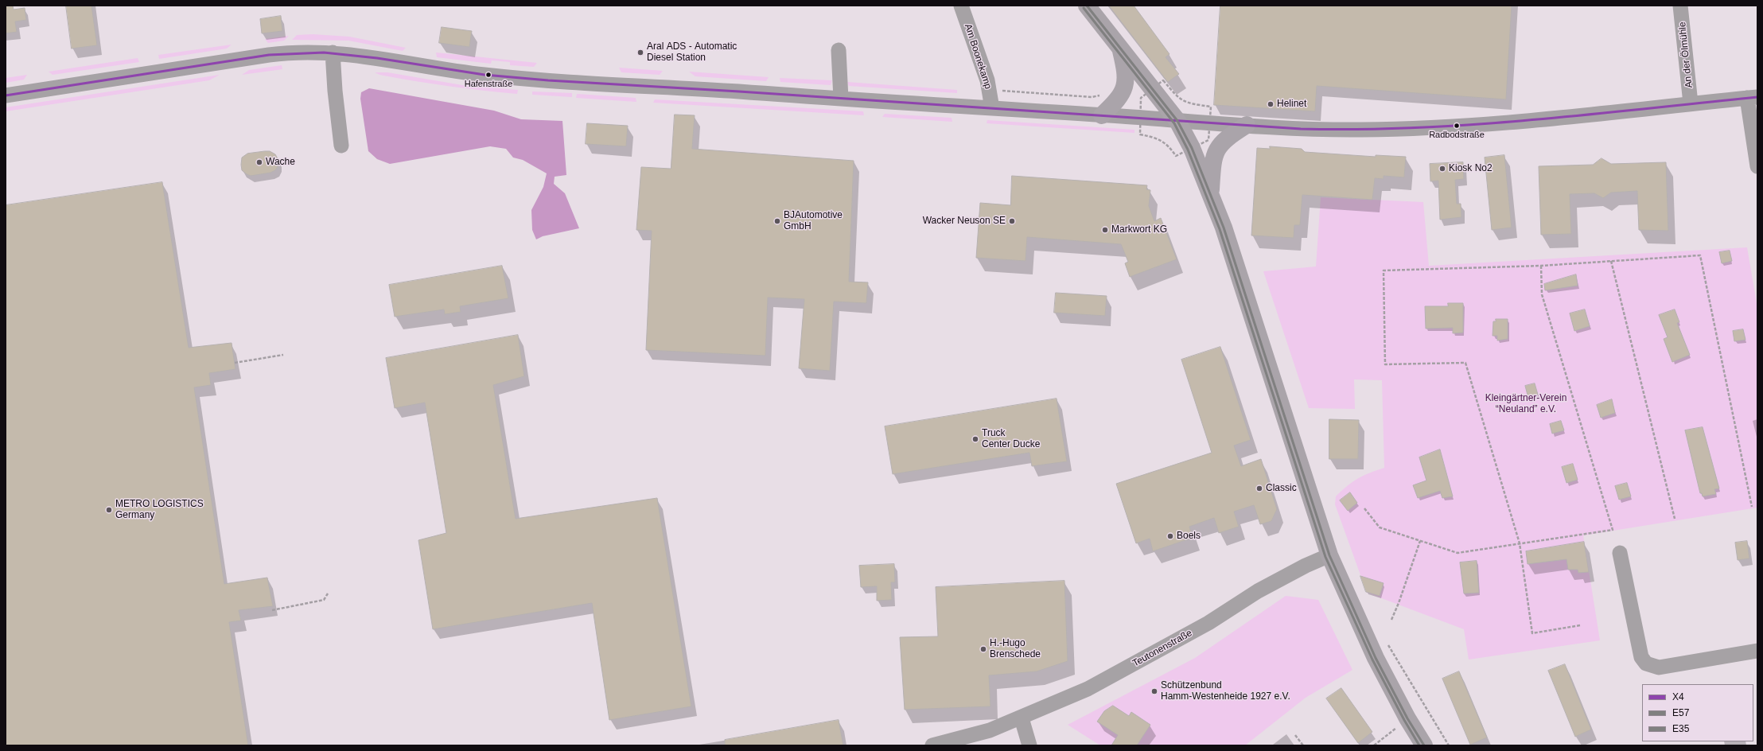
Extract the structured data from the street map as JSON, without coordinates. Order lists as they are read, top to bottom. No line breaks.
{"streets":{"street":["An der Ölmühle","Am Boonekamp","Teutonenstraße"]},"parks":["Kleingärtner-Verein “Neuland” e.V."],"places":["Aral ADS - Automatic Diesel Station","Hafenstraße","Helinet","Radbodstraße","Wache","Kiosk No2","BJAutomotive GmbH","Wacker Neuson SE","Markwort KG","Truck Center Ducke","Classic","METRO LOGISTICS Germany","Boels","H.-Hugo Brenschede","Schützenbund Hamm-Westenheide 1927 e.V."],"lines":["transit line E57","transit line E35","transit line X4"],"legend":["X4","E57","E35"]}
